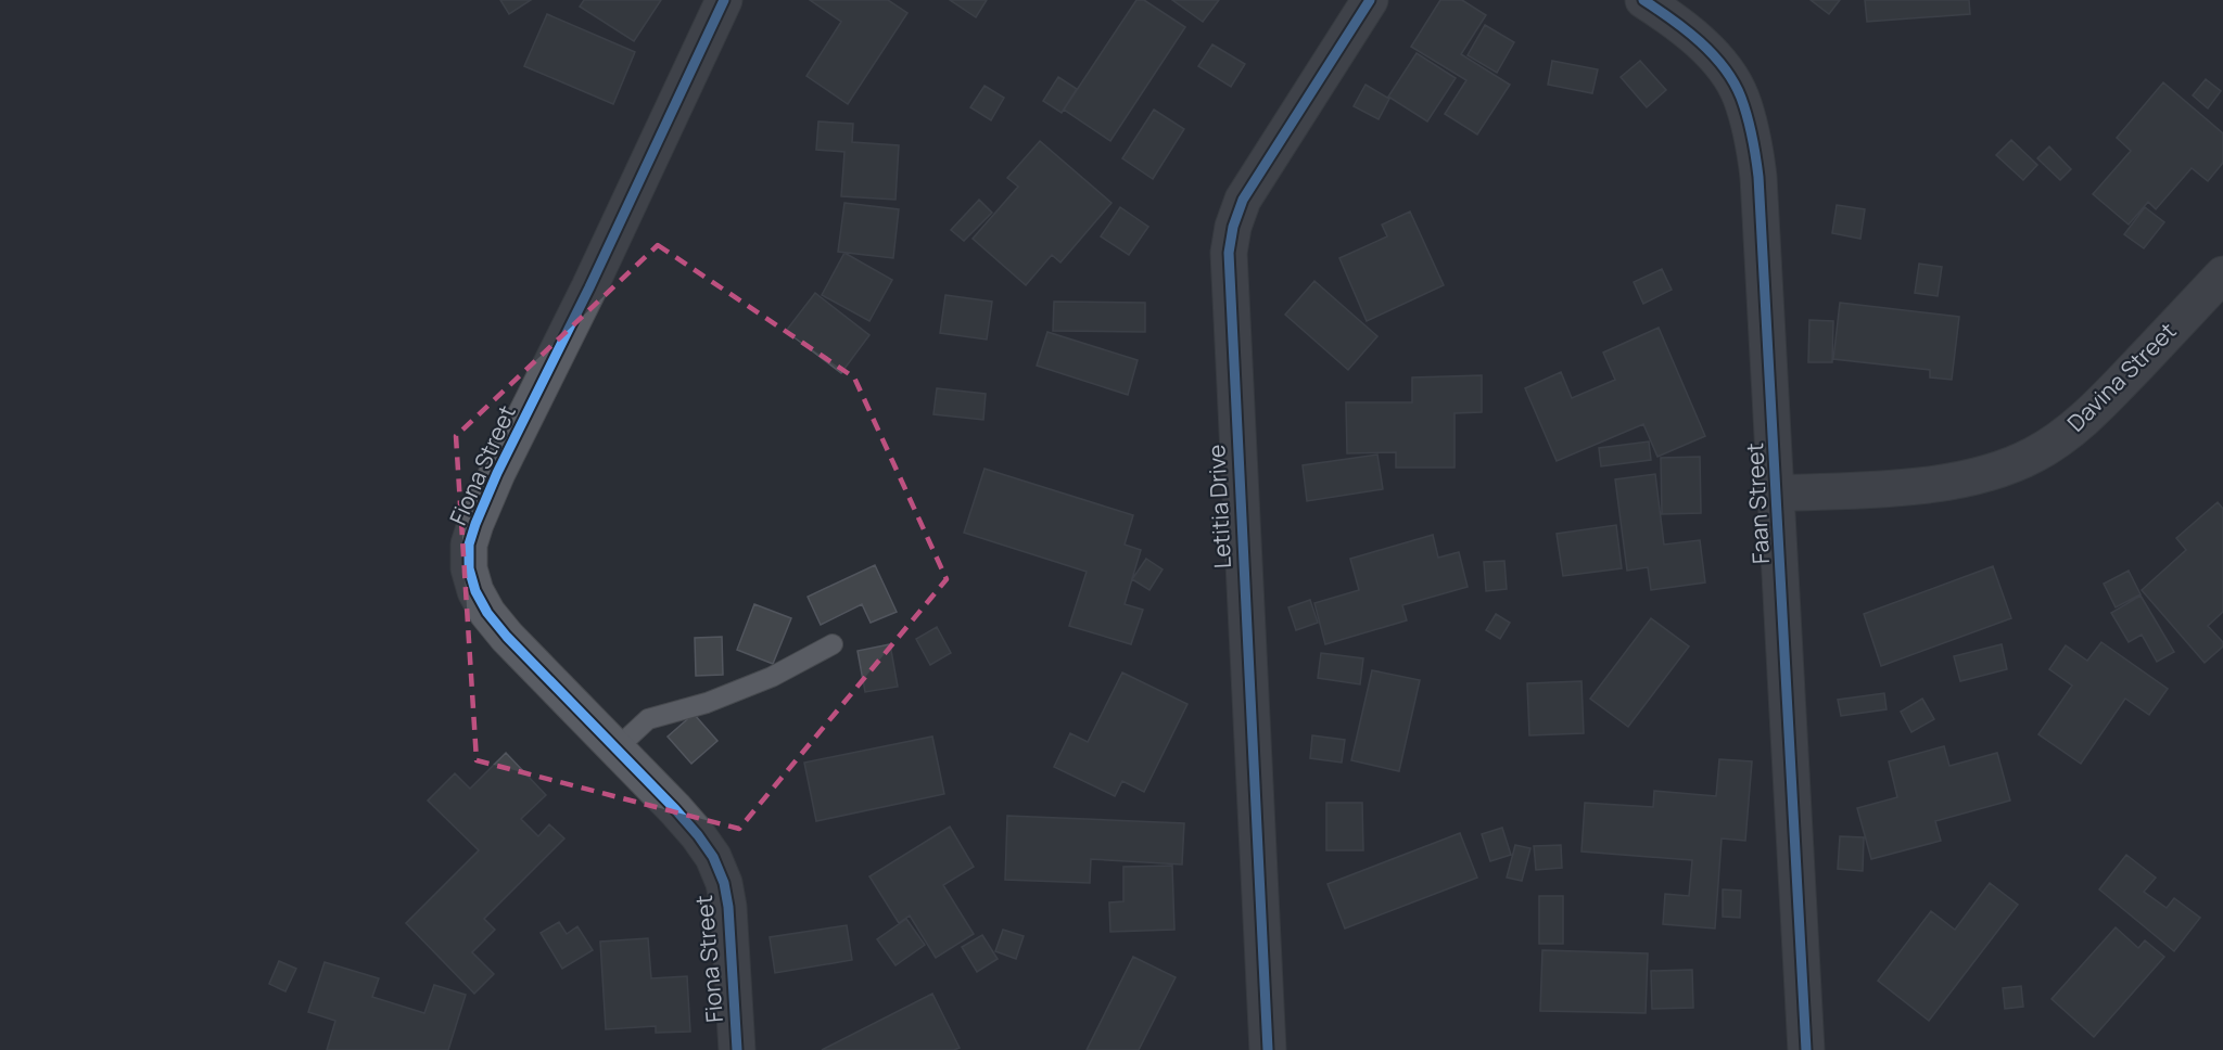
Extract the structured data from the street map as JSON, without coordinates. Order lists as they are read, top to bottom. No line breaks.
{"streets":{"street":["Davina Street","Fiona Street","Faan Street","Letitia Drive"]},"crossings":[["Davina Street","Faan Street"]]}
